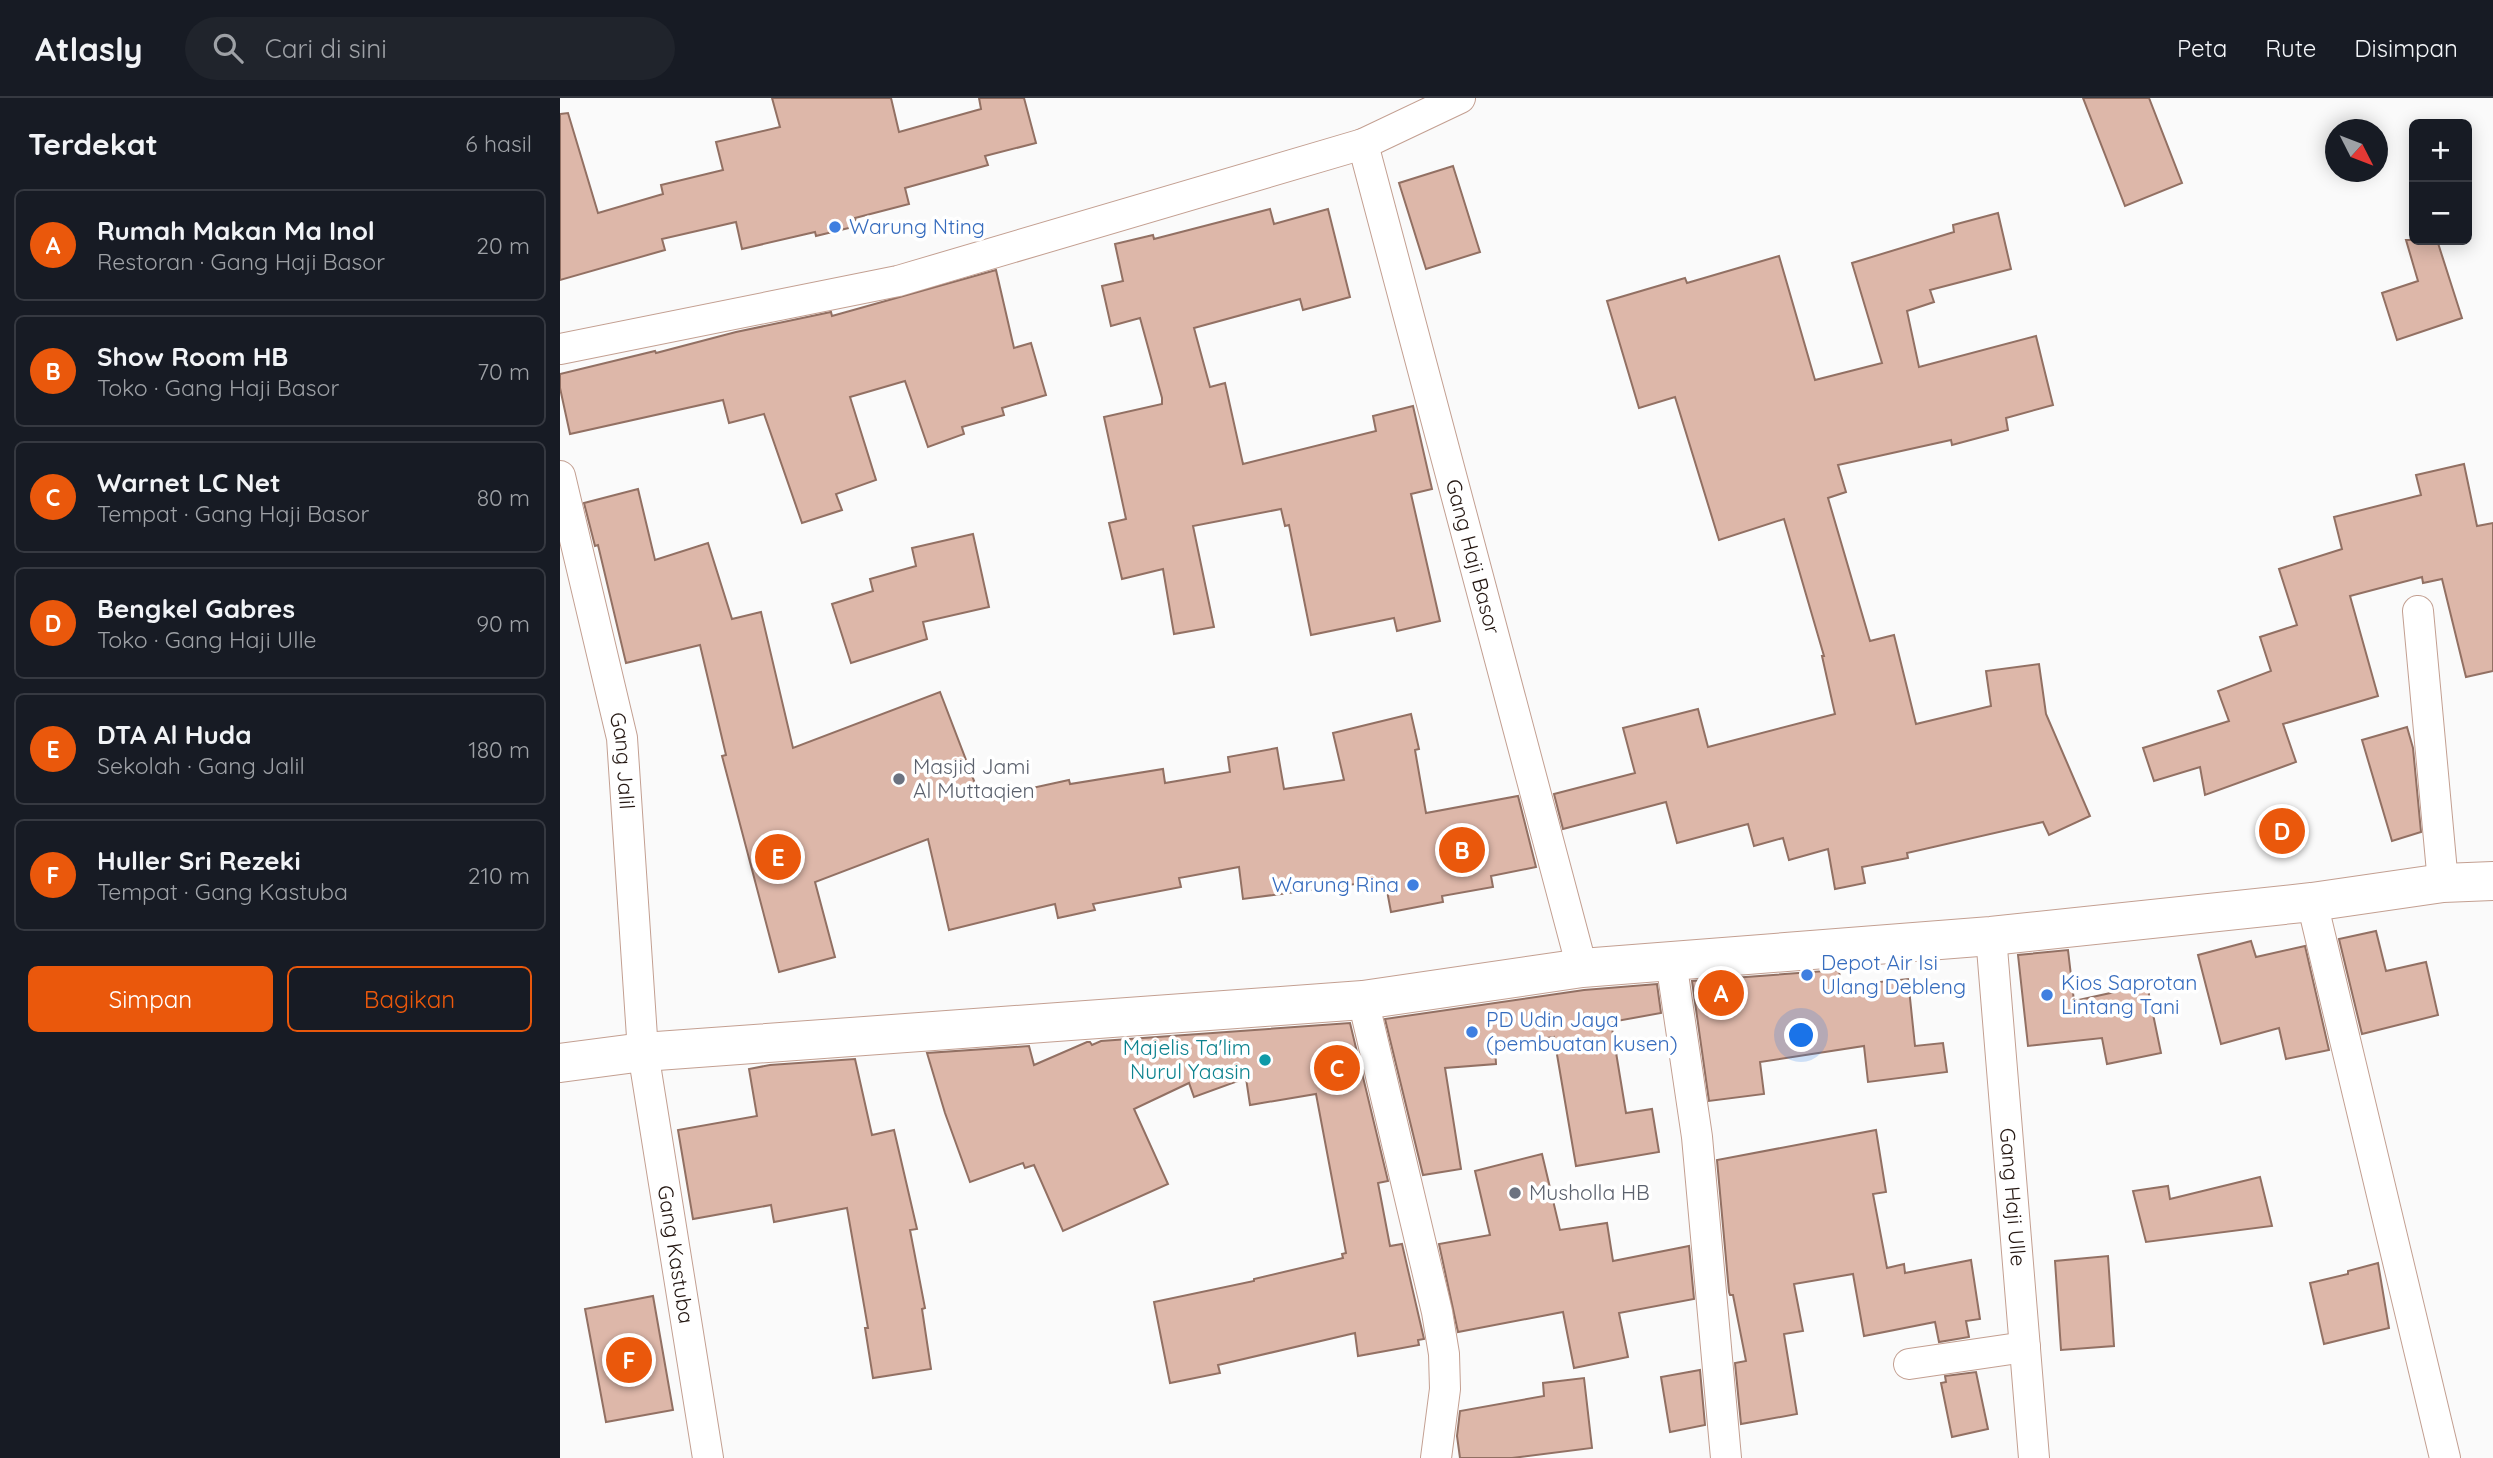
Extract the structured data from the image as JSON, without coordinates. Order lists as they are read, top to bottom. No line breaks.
{"streets":{"street":["Gang Haji Basor","Gang Jalil","Gang Haji Ulle","Gang Kastuba"]},"crossings":[["Gang Jalil","Gang Kastuba"]],"places":["Warung Nting","Masjid Jami Al Muttaqien","Warung Rina","Depot Air Isi Ulang Debleng","Kios Saprotan Lintang Tani","PD Udin Jaya (pembuatan kusen)","Majelis Ta'lim Nurul Yaasin","Musholla HB"],"north":"bottom right","page":{"header":"Atlasly","search":"Cari di sini","nav":["Peta","Rute","Disimpan"],"heading":["Terdekat","6 hasil"],"map_buttons":["+","−"],"list":[{"mark":"A","name":"Rumah Makan Ma Inol","note":"Restoran · Gang Haji Basor","value":"20 m"},{"mark":"B","name":"Show Room HB","note":"Toko · Gang Haji Basor","value":"70 m"},{"mark":"C","name":"Warnet LC Net","note":"Tempat · Gang Haji Basor","value":"80 m"},{"mark":"D","name":"Bengkel Gabres","note":"Toko · Gang Haji Ulle","value":"90 m"},{"mark":"E","name":"DTA Al Huda","note":"Sekolah · Gang Jalil","value":"180 m"},{"mark":"F","name":"Huller Sri Rezeki","note":"Tempat · Gang Kastuba","value":"210 m"}],"pins":["D","B","E","A","C","F"],"buttons":["Simpan","Bagikan"]}}
